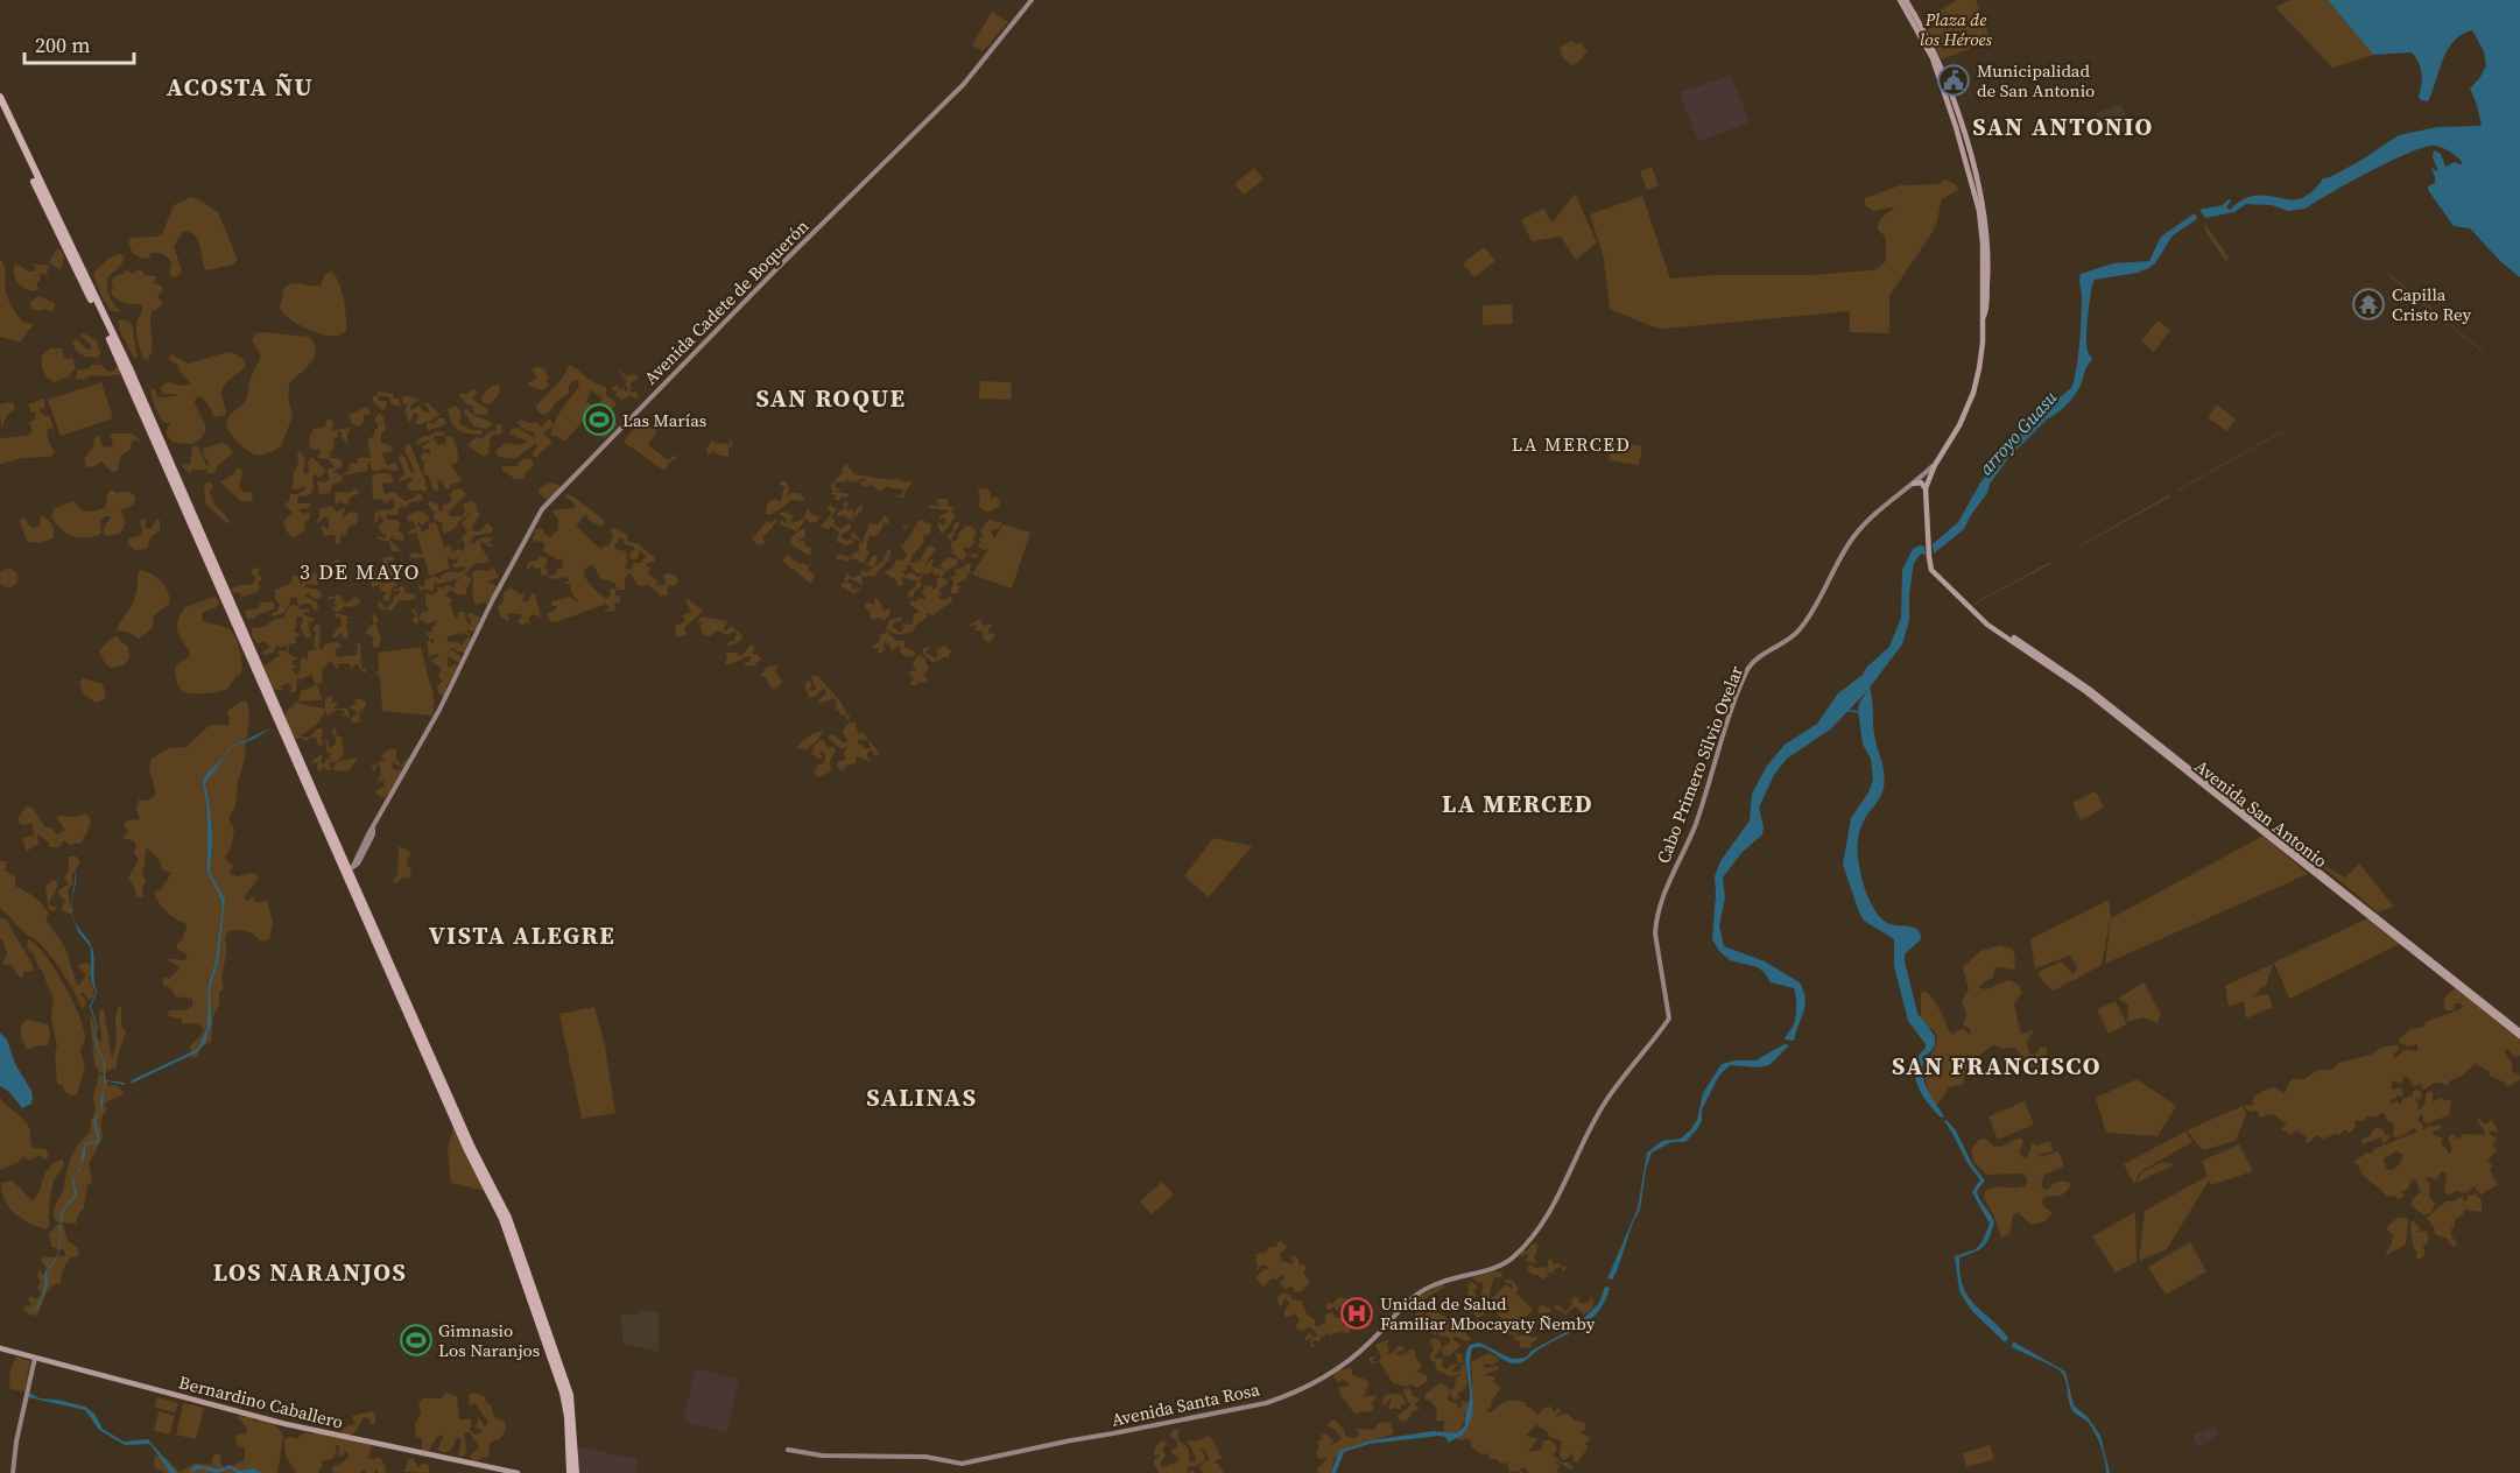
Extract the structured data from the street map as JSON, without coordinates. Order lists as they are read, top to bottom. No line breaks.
{"streets":{"main road":["Avenida Cadete de Boquerón","Cabo Primero Silvio Ovelar","Avenida San Antonio","Bernardino Caballero","Avenida Santa Rosa"]},"crossings":[["Cabo Primero Silvio Ovelar","Avenida San Antonio"],["Cabo Primero Silvio Ovelar","Avenida Santa Rosa"]],"districts":["ACOSTA ÑU","SAN ANTONIO","SAN ROQUE","LA MERCED","3 DE MAYO","LA MERCED","VISTA ALEGRE","SAN FRANCISCO","SALINAS","LOS NARANJOS"],"water":["arroyo Guasu"],"parks":["Plaza de los Héroes"],"places":{"public building":["Municipalidad de San Antonio"],"temple":["Capilla Cristo Rey"],"sports":["Las Marías","Gimnasio Los Naranjos"],"hospital":["Unidad de Salud Familiar Mbocayaty Ñemby"]},"scale_bar":"200 m"}
